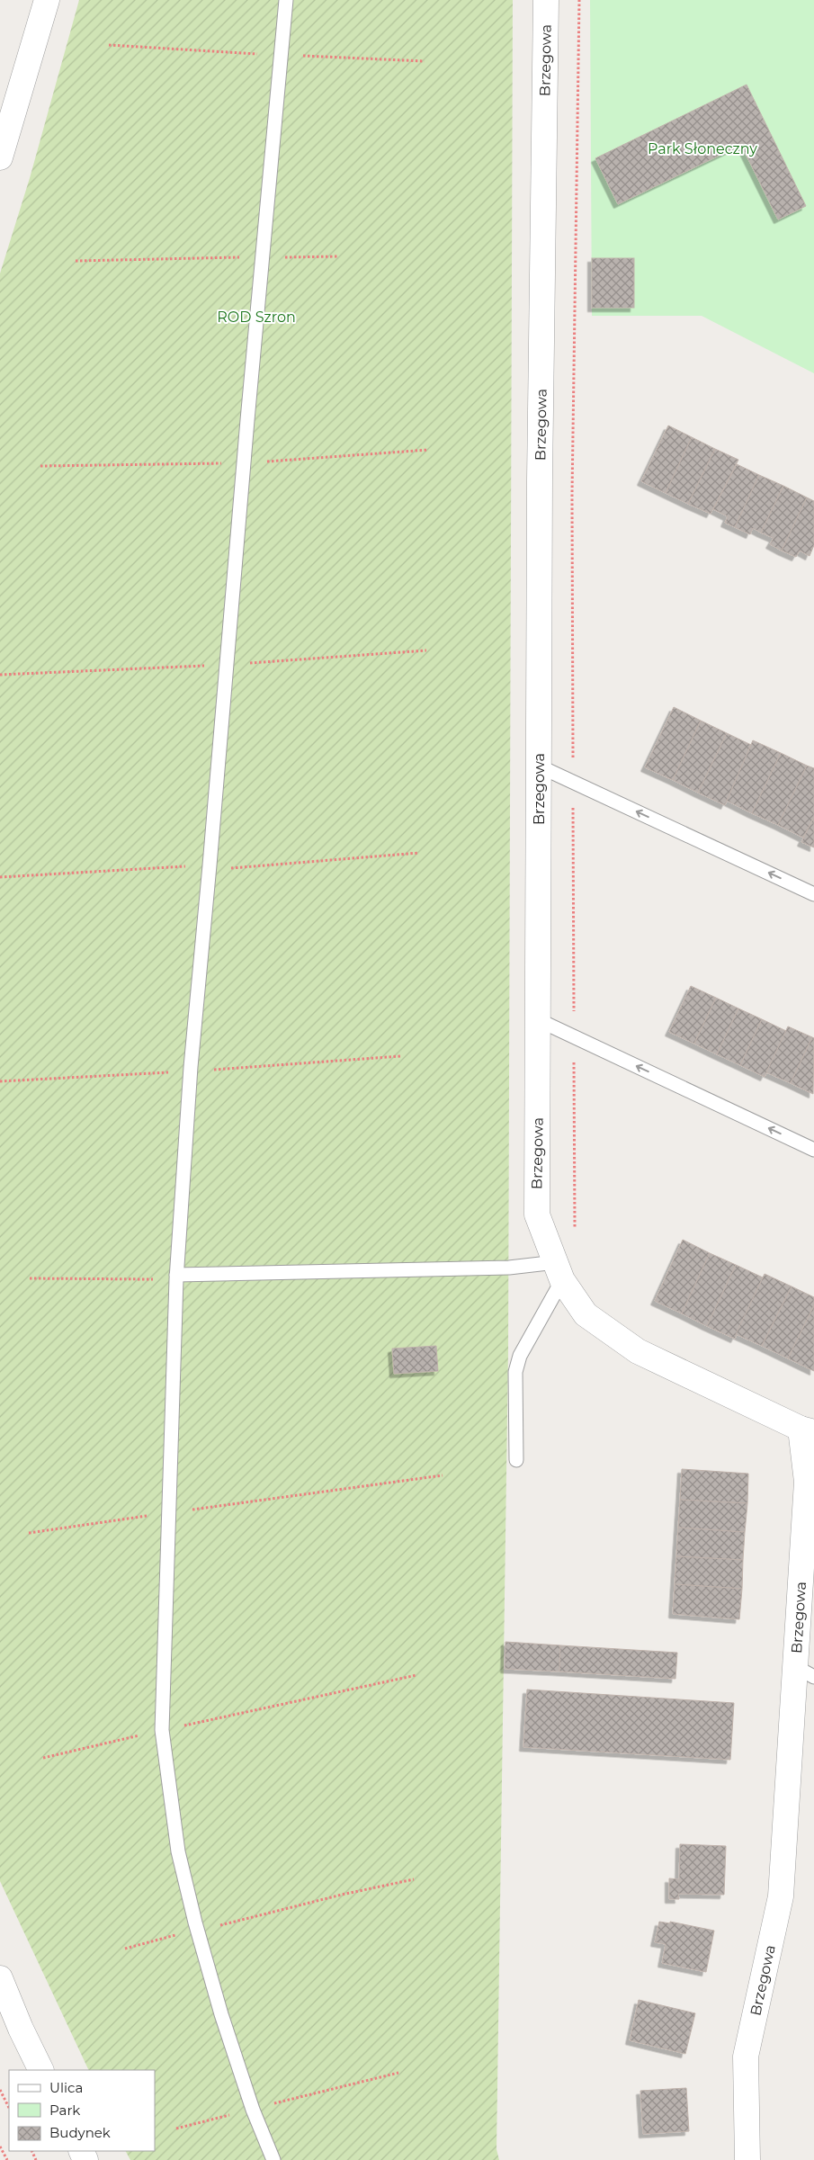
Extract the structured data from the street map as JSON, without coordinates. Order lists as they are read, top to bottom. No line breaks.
{"streets":{"street":["Brzegowa"]},"parks":["Park Słoneczny","ROD Szron"],"legend":["Ulica","Park","Budynek"]}
